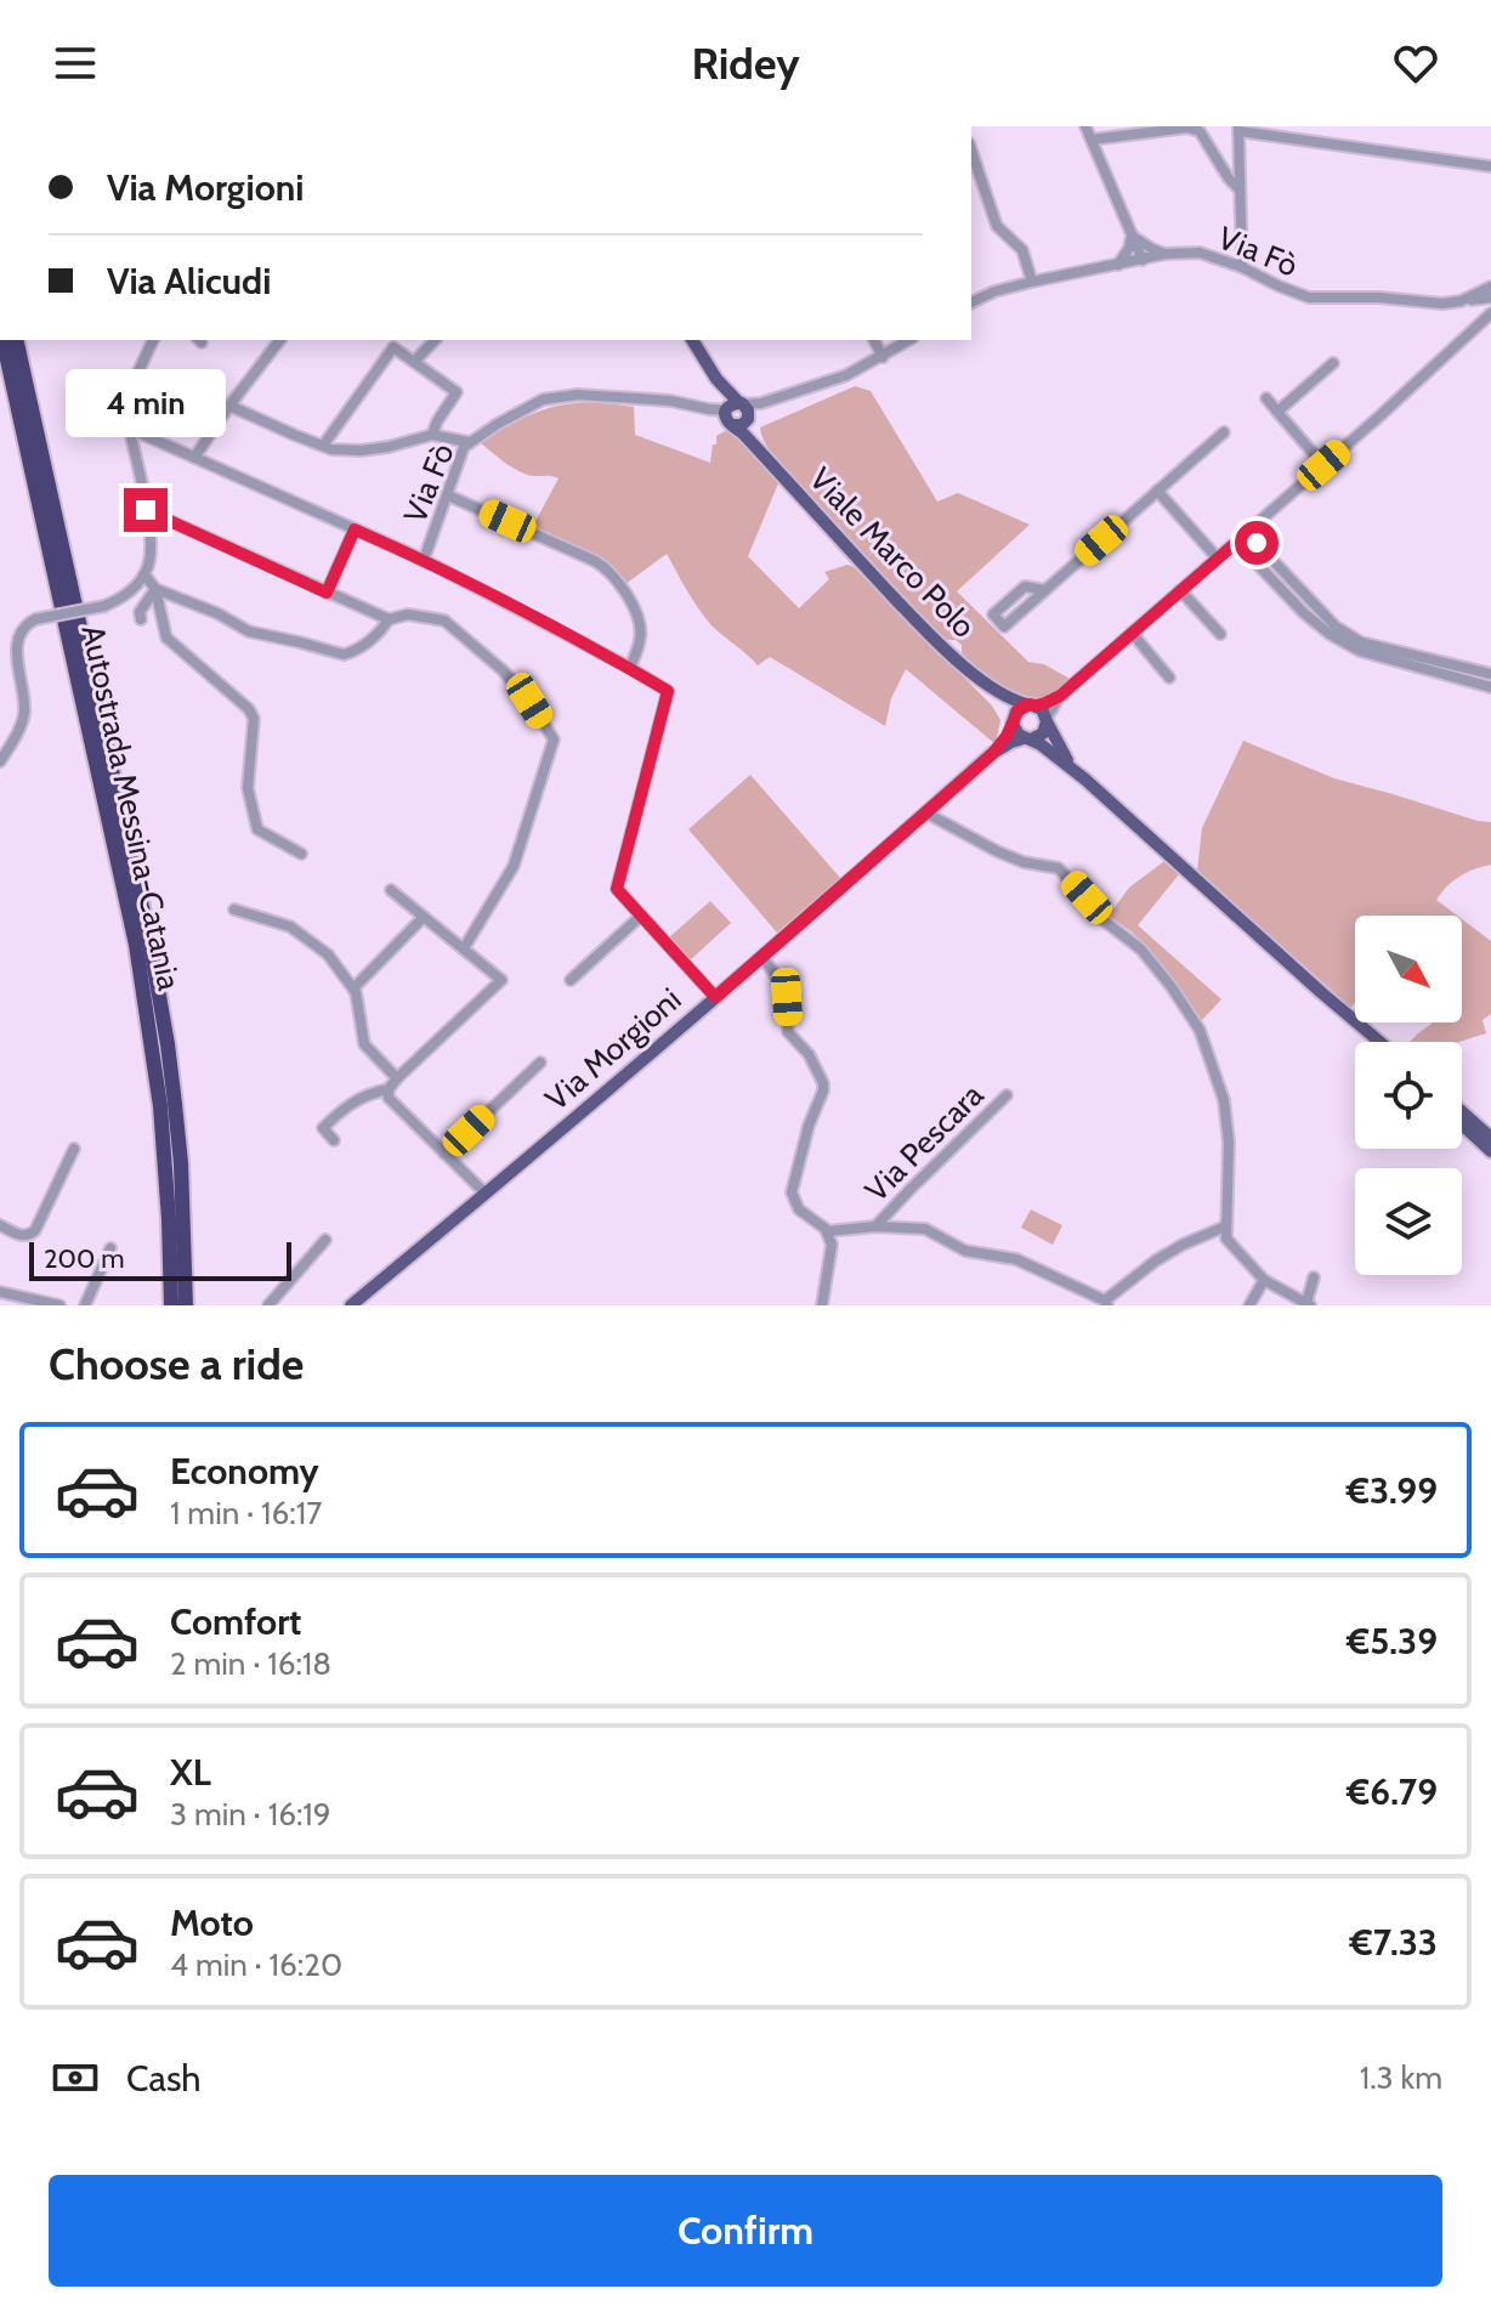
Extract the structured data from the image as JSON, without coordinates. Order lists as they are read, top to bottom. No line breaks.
{"streets":{"highway":["Autostrada Messina-Catania"],"main road":["Viale Marco Polo","Via Morgioni"],"street":["Via Fò","Via Pescara"]},"crossings":[["Via Fò","Viale Marco Polo"]],"scale_bar":"200 m","north":"bottom right","page":{"header":"Ridey","banner":["Via Morgioni","Via Alicudi"],"bubble":"4 min","scale":"200 m","heading":"Choose a ride","list":[{"name":"Economy","note":"1 min · 16:17","value":"€3.99"},{"name":"Comfort","note":"2 min · 16:18","value":"€5.39"},{"name":"XL","note":"3 min · 16:19","value":"€6.79"},{"name":"Moto","note":"4 min · 16:20","value":"€7.33"}],"pay":["Cash","1.3 km"],"buttons":"Confirm"}}
